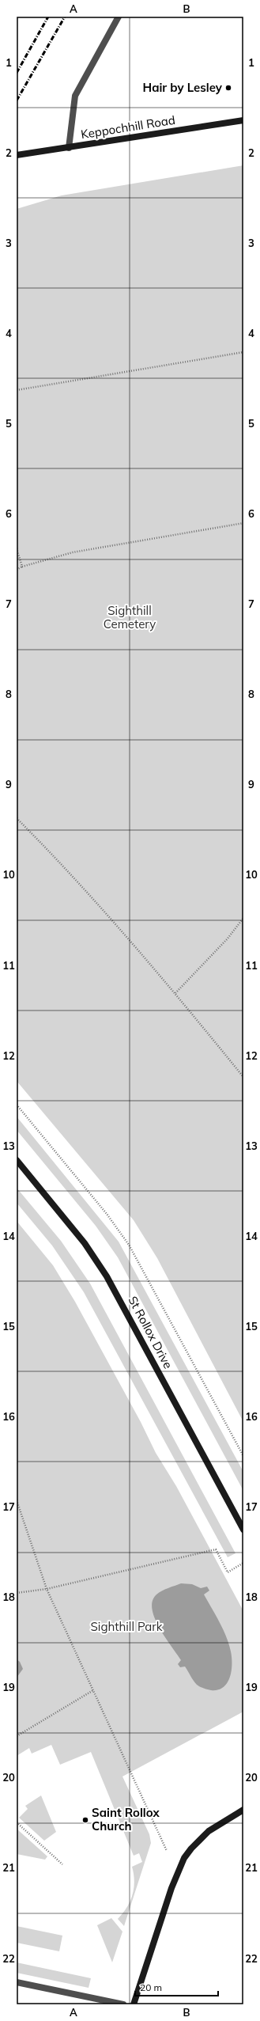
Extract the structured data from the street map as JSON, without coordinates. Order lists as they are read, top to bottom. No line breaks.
{"streets":{"street":["Keppochhill Road","St Rollox Drive"]},"parks":["Sighthill Cemetery","Sighthill Park"],"places":["Hair by Lesley","Saint Rollox Church"],"scale_bar":"20 m","grid":{"columns":["A","B"],"rows":["1","2","3","4","5","6","7","8","9","10","11","12","13","14","15","16","17","18","19","20","21","22"]}}
